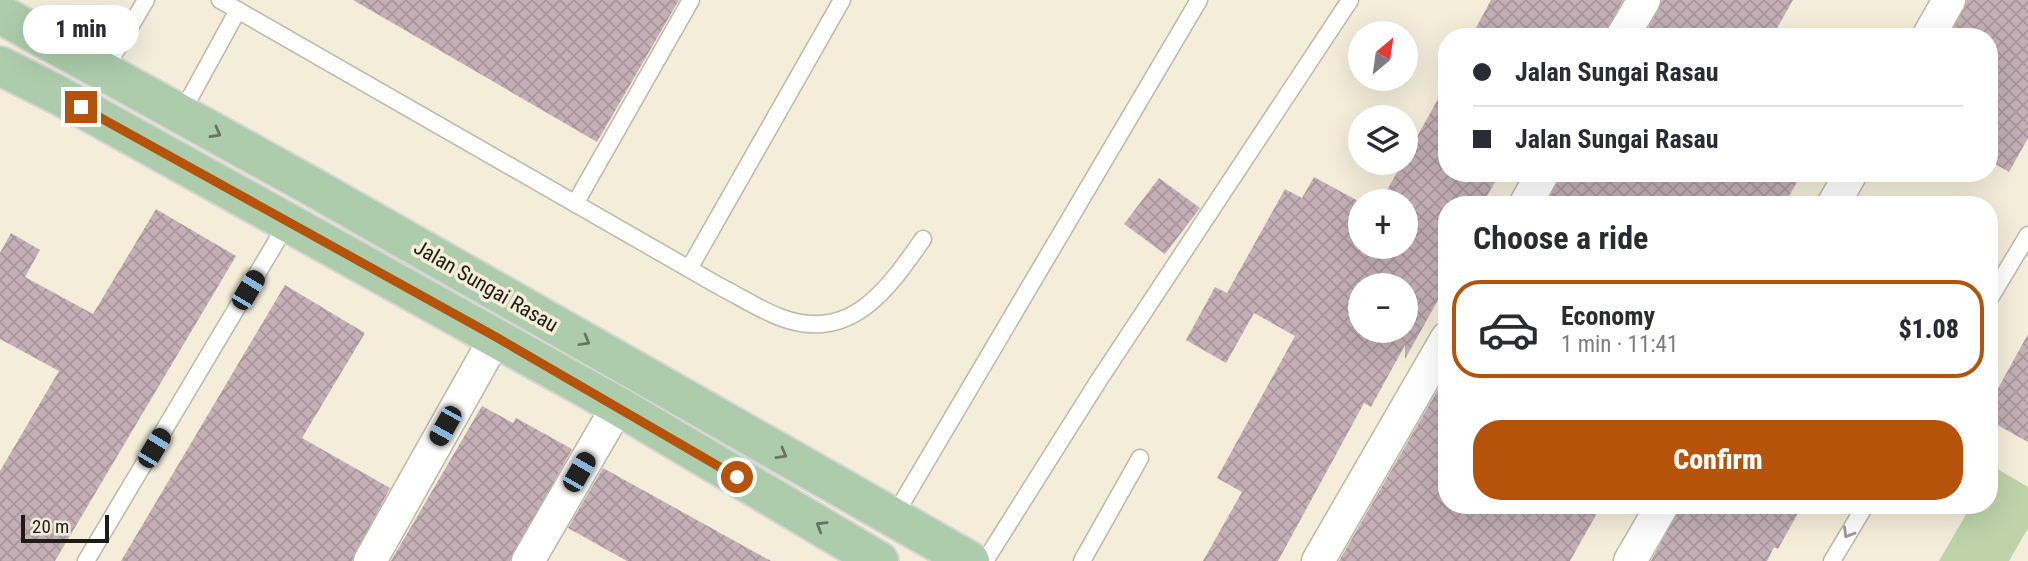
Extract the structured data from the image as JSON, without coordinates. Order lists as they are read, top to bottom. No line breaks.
{"streets":{"main road":["Jalan Sungai Rasau"]},"scale_bar":"20 m","north":"top right","page":{"bubble":"1 min","map_buttons":["+","−"],"banner":["Jalan Sungai Rasau","Jalan Sungai Rasau"],"heading":"Choose a ride","list":[{"name":"Economy","note":"1 min · 11:41","value":"$1.08"}],"buttons":"Confirm","scale":"20 m"}}
